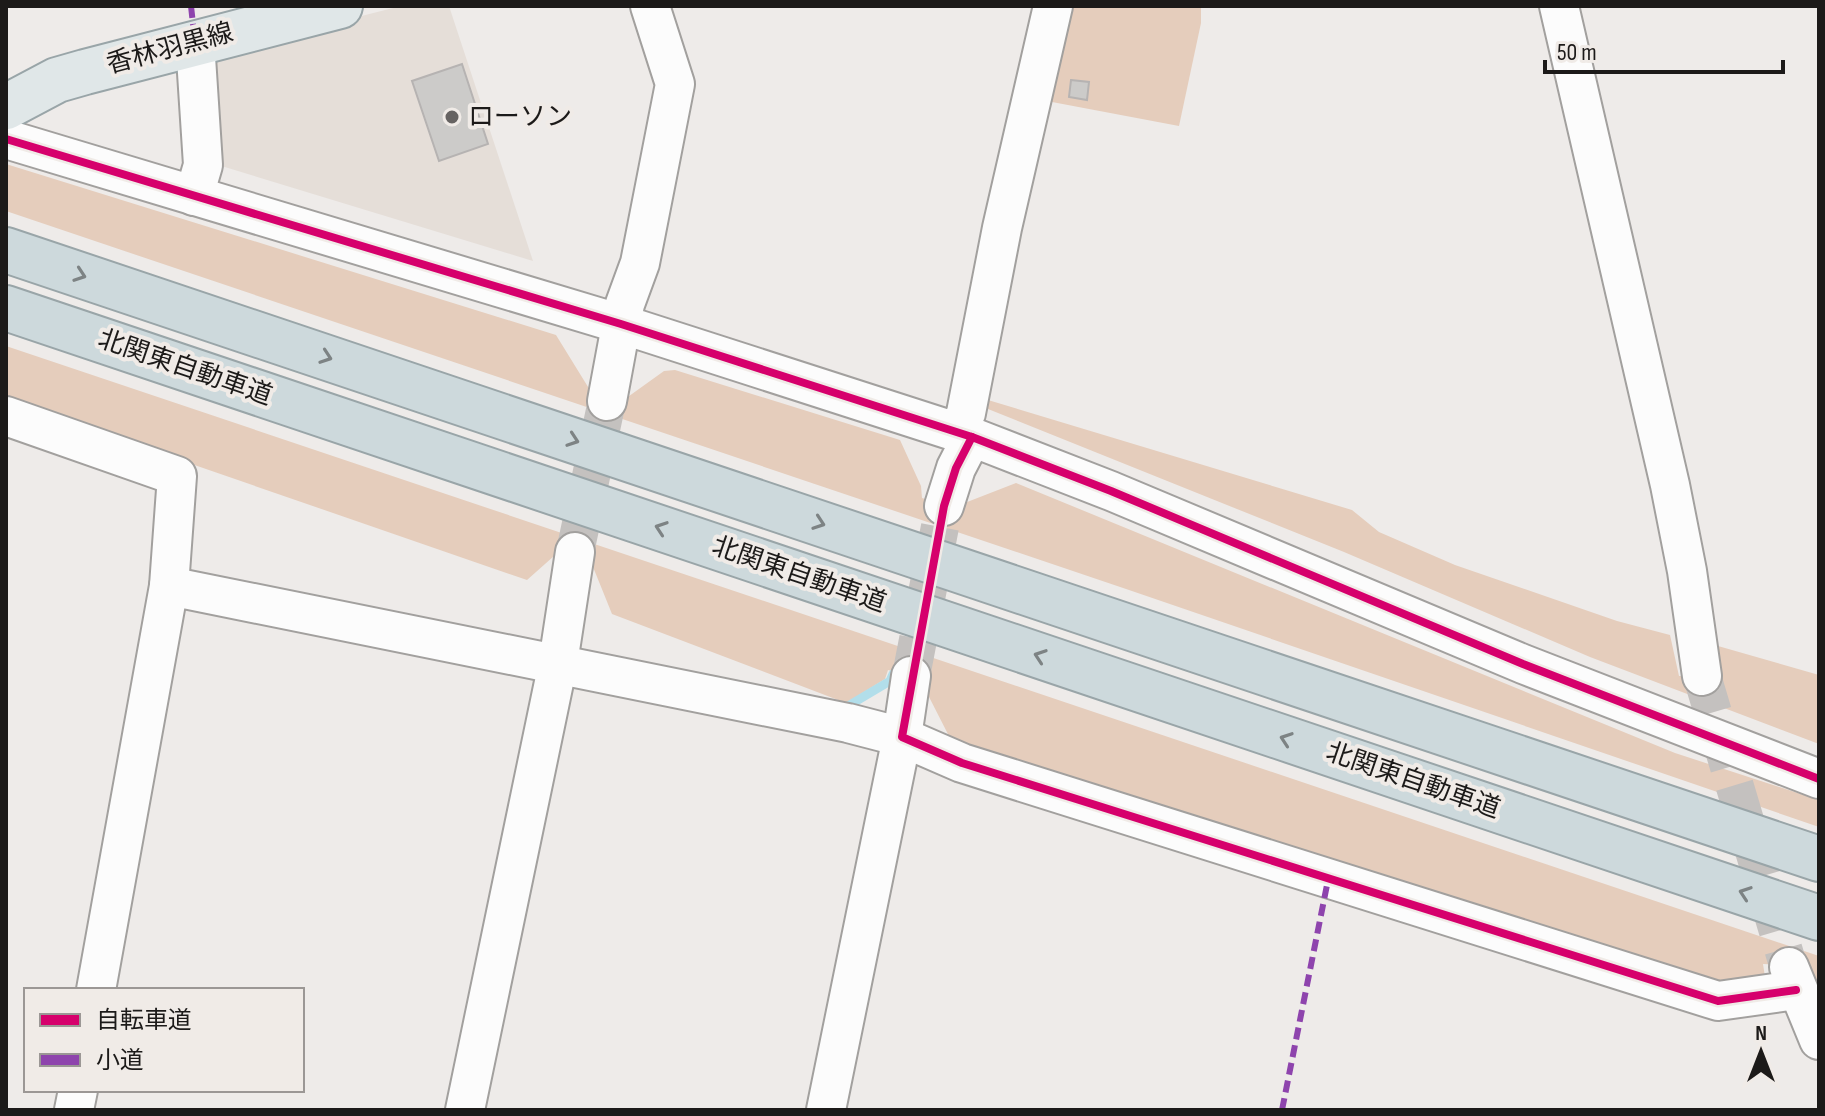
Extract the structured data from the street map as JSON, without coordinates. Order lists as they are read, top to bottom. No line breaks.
{"streets":{"highway":["北関東自動車道"],"main road":["香林羽黒線"]},"places":["ローソン"],"legend":["自転車道","小道"],"scale_bar":"50 m","north":"top"}
